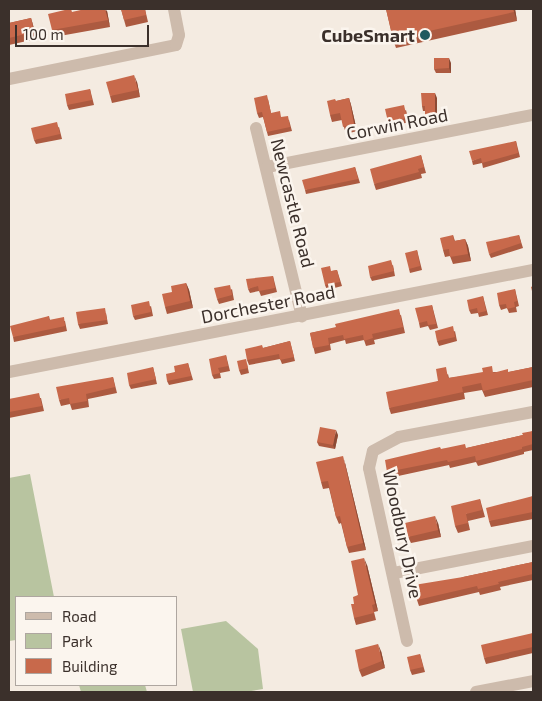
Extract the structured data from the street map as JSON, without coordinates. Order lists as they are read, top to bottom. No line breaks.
{"streets":{"street":["Corwin Road","Newcastle Road","Dorchester Road","Woodbury Drive"]},"crossings":[["Corwin Road","Newcastle Road"],["Newcastle Road","Dorchester Road"]],"places":["CubeSmart"],"legend":["Road","Park","Building"],"scale_bar":"100 m"}
